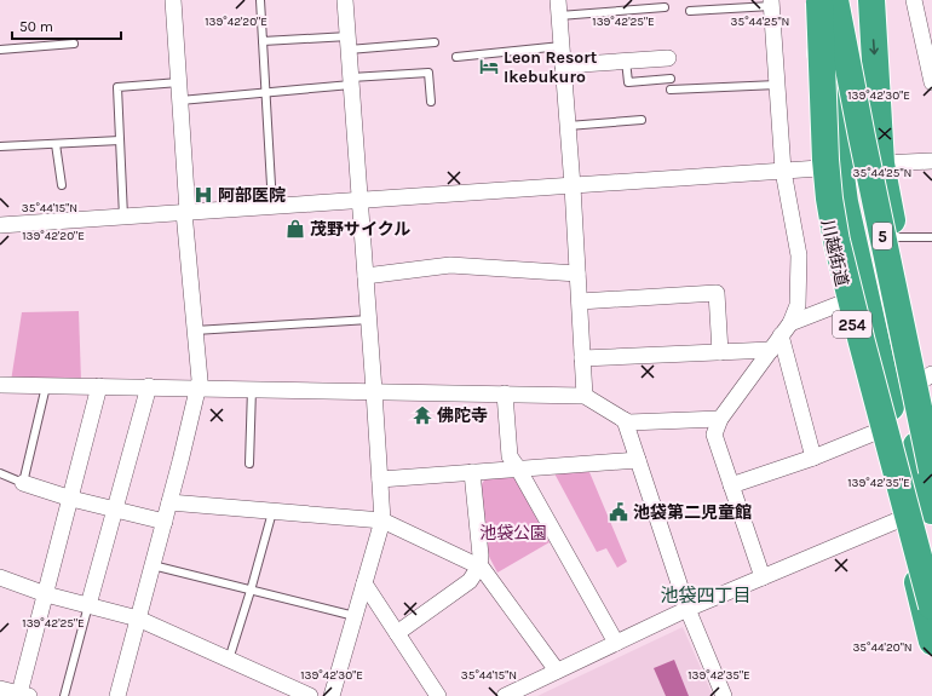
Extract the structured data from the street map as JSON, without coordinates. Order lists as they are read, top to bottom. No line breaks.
{"streets":{"highway":["5","川越街道","254"]},"districts":["池袋四丁目"],"parks":["池袋公園"],"places":{"hotel":["Leon Resort Ikebukuro"],"hospital":["阿部医院"],"shop":["茂野サイクル"],"temple":["佛陀寺"],"public building":["池袋第二児童館"]},"scale_bar":"50 m","coordinates":["139°42'20\"E","139°42'25\"E","35°44'25\"N","139°42'30\"E","35°44'15\"N","139°42'35\"E","35°44'20\"N"]}
